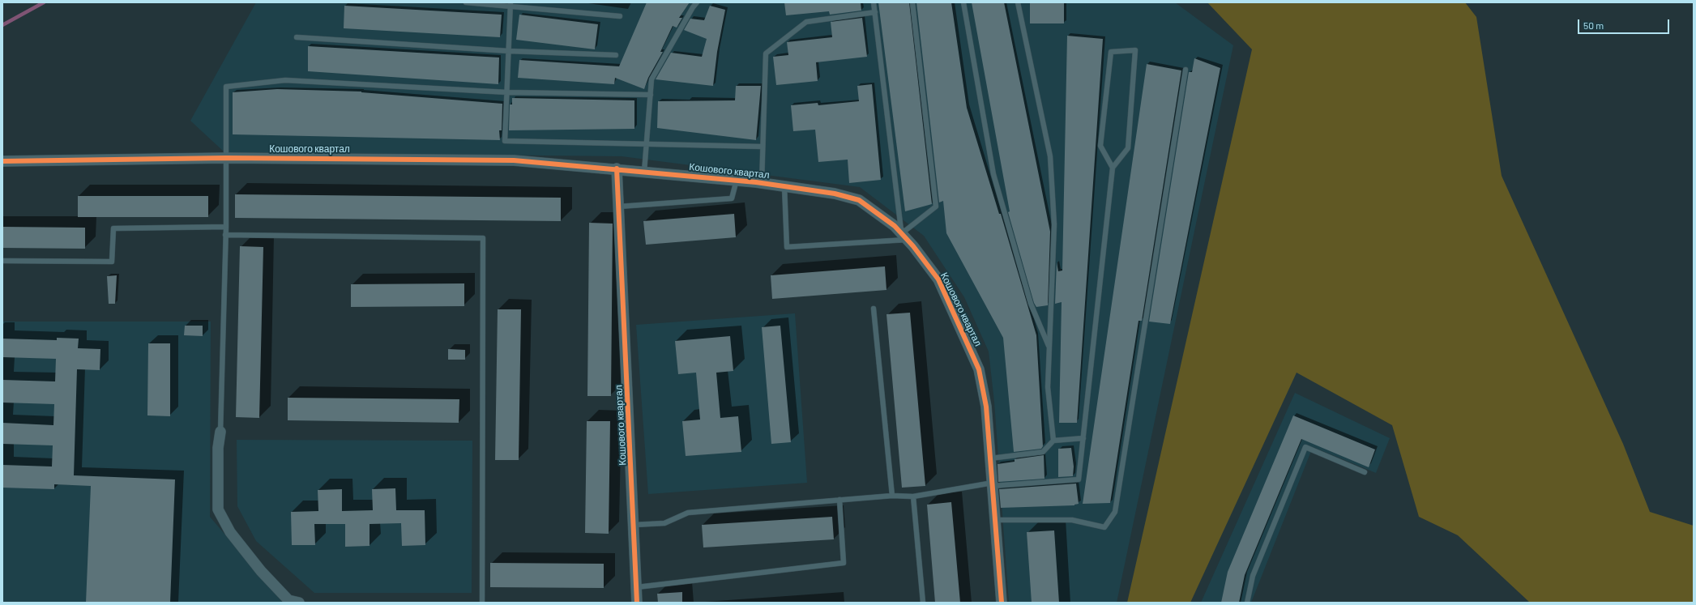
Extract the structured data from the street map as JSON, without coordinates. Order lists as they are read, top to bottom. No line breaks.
{"streets":{"street":["Кошового квартал"]},"scale_bar":"50 m"}
